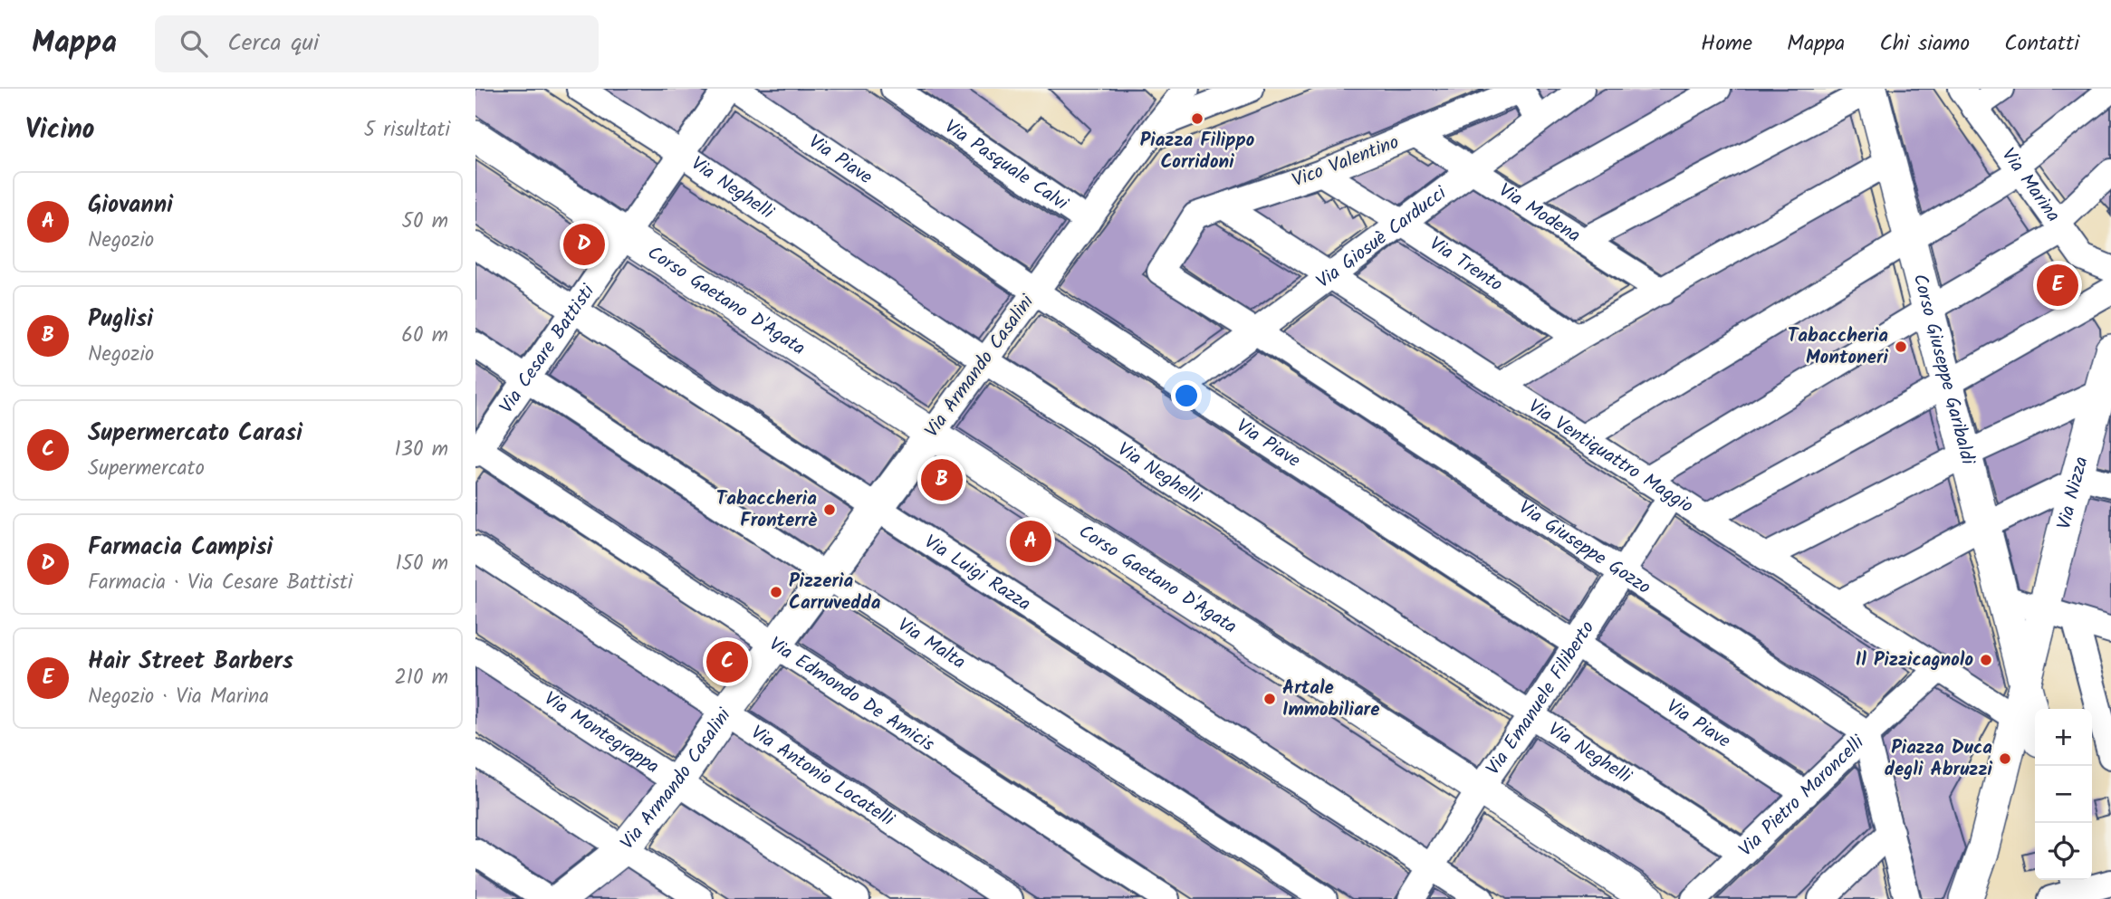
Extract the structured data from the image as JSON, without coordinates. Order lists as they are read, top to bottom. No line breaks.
{"streets":{"street":["Via Piave","Vico Valentino","Via Pasquale Calvi","Via Marina","Via Neghelli","Via Modena","Via Giosuè Carducci","Via Trento","Corso Gaetano D'Agata","Via Cesare Battisti","Via Armando Casalini","Corso Giuseppe Garibaldi","Via Ventiquattro Maggio","Via Nizza","Via Giuseppe Gozzo","Via Luigi Razza","Via Malta","Via Edmondo De Amicis","Via Emanuele Filiberto","Via Montegrappa","Via Antonio Locatelli","Via Pietro Maroncelli"]},"crossings":[["Via Piave","Via Giosuè Carducci"],["Via Piave","Via Armando Casalini"],["Via Piave","Via Emanuele Filiberto"],["Via Piave","Via Pietro Maroncelli"],["Vico Valentino","Via Modena"],["Vico Valentino","Via Giosuè Carducci"],["Vico Valentino","Via Trento"],["Vico Valentino","Via Ventiquattro Maggio"],["Vico Valentino","Via Giuseppe Gozzo"],["Via Pasquale Calvi","Via Armando Casalini"],["Via Neghelli","Via Cesare Battisti"],["Via Neghelli","Via Armando Casalini"],["Via Neghelli","Via Emanuele Filiberto"],["Via Neghelli","Via Pietro Maroncelli"],["Via Modena","Via Giosuè Carducci"],["Via Giosuè Carducci","Via Trento"],["Via Giosuè Carducci","Via Ventiquattro Maggio"],["Via Giosuè Carducci","Via Giuseppe Gozzo"],["Corso Gaetano D'Agata","Via Cesare Battisti"],["Corso Gaetano D'Agata","Via Armando Casalini"],["Corso Gaetano D'Agata","Via Emanuele Filiberto"],["Via Cesare Battisti","Via Luigi Razza"],["Via Cesare Battisti","Via Malta"],["Via Cesare Battisti","Via Edmondo De Amicis"],["Via Armando Casalini","Via Luigi Razza"],["Via Armando Casalini","Via Malta"],["Via Armando Casalini","Via Edmondo De Amicis"],["Via Armando Casalini","Via Montegrappa"],["Via Armando Casalini","Via Antonio Locatelli"],["Corso Giuseppe Garibaldi","Via Nizza"],["Via Ventiquattro Maggio","Via Nizza"],["Via Ventiquattro Maggio","Via Emanuele Filiberto"],["Via Ventiquattro Maggio","Via Pietro Maroncelli"],["Via Giuseppe Gozzo","Via Emanuele Filiberto"],["Via Giuseppe Gozzo","Via Pietro Maroncelli"],["Via Luigi Razza","Via Emanuele Filiberto"]],"places":["Piazza Filippo Corridoni","Tabaccheria Montoneri","Tabaccheria Fronterrè","Pizzeria Carruvedda","Il Pizzicagnolo","Artale Immobiliare","Piazza Duca degli Abruzzi"],"page":{"header":"Mappa","search":"Cerca qui","nav":["Home","Mappa","Chi siamo","Contatti"],"heading":["Vicino","5 risultati"],"list":[{"mark":"A","name":"Giovanni","note":"Negozio","value":"50 m"},{"mark":"B","name":"Puglisi","note":"Negozio","value":"60 m"},{"mark":"C","name":"Supermercato Carasi","note":"Supermercato","value":"130 m"},{"mark":"D","name":"Farmacia Campisi","note":"Farmacia · Via Cesare Battisti","value":"150 m"},{"mark":"E","name":"Hair Street Barbers","note":"Negozio · Via Marina","value":"210 m"}],"pins":["D","E","B","A","C"],"map_buttons":["+","−"]}}
